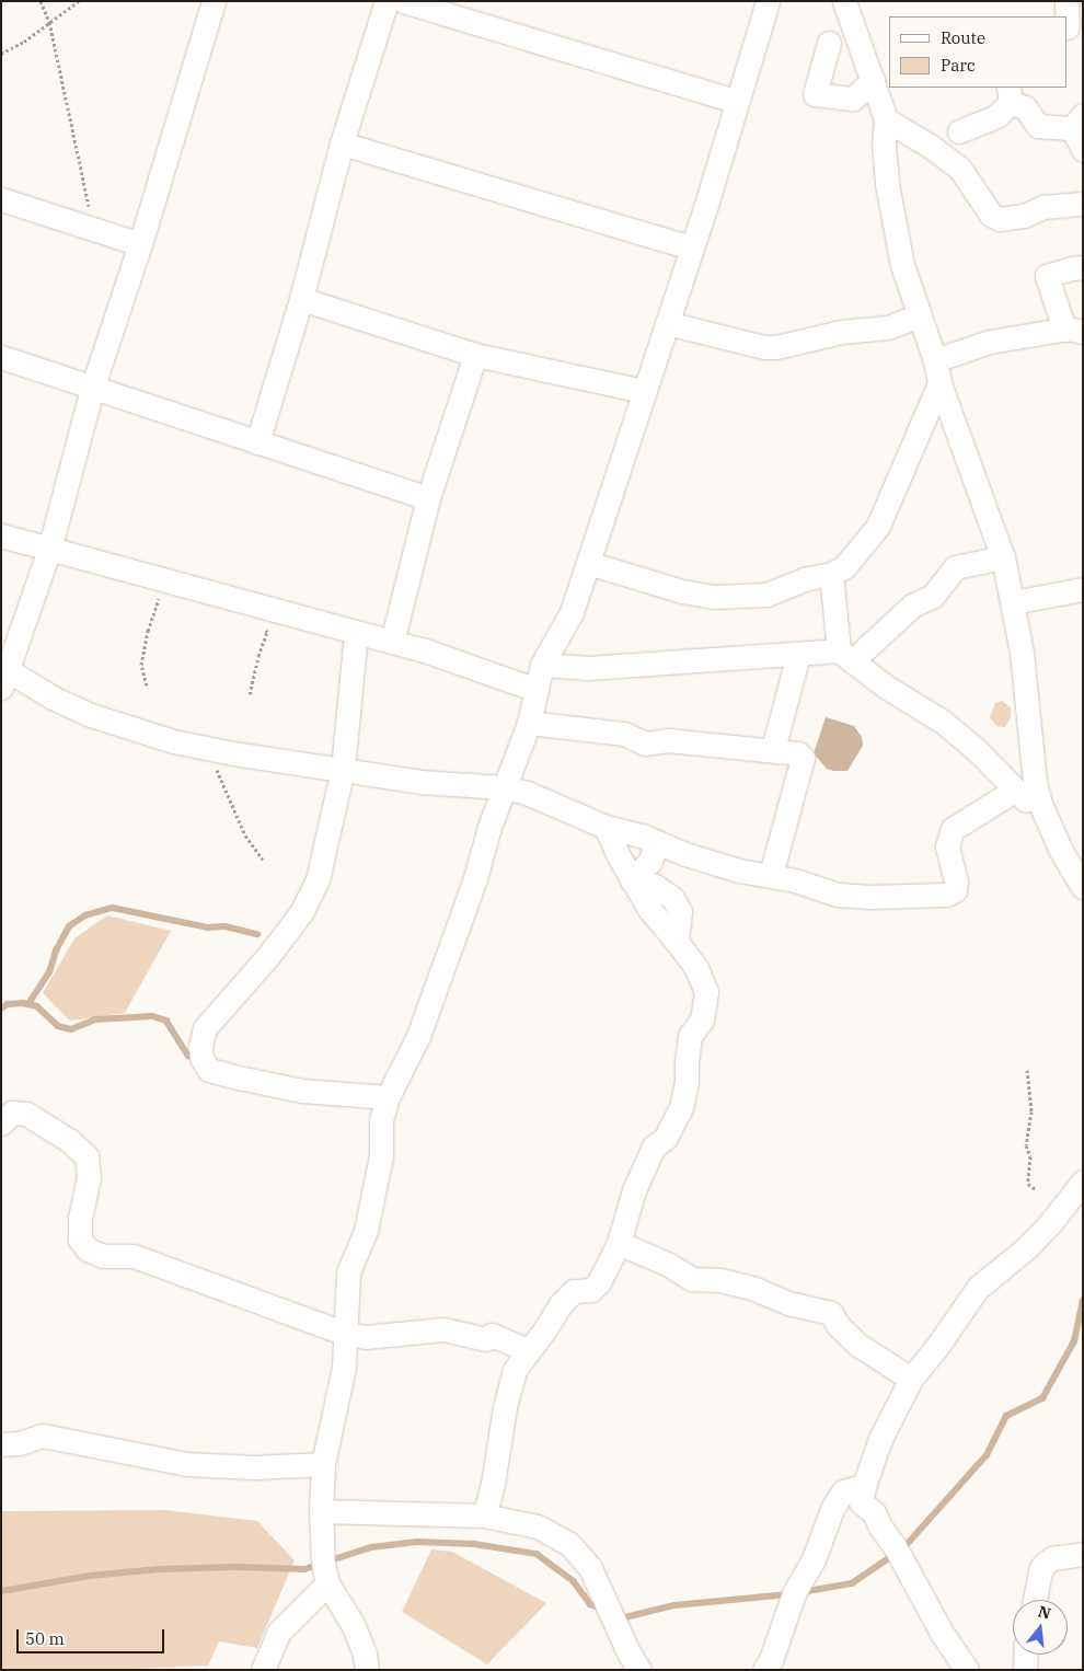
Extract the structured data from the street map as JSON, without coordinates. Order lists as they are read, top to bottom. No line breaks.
{"legend":["Route","Parc"],"scale_bar":"50 m","north":"top"}
